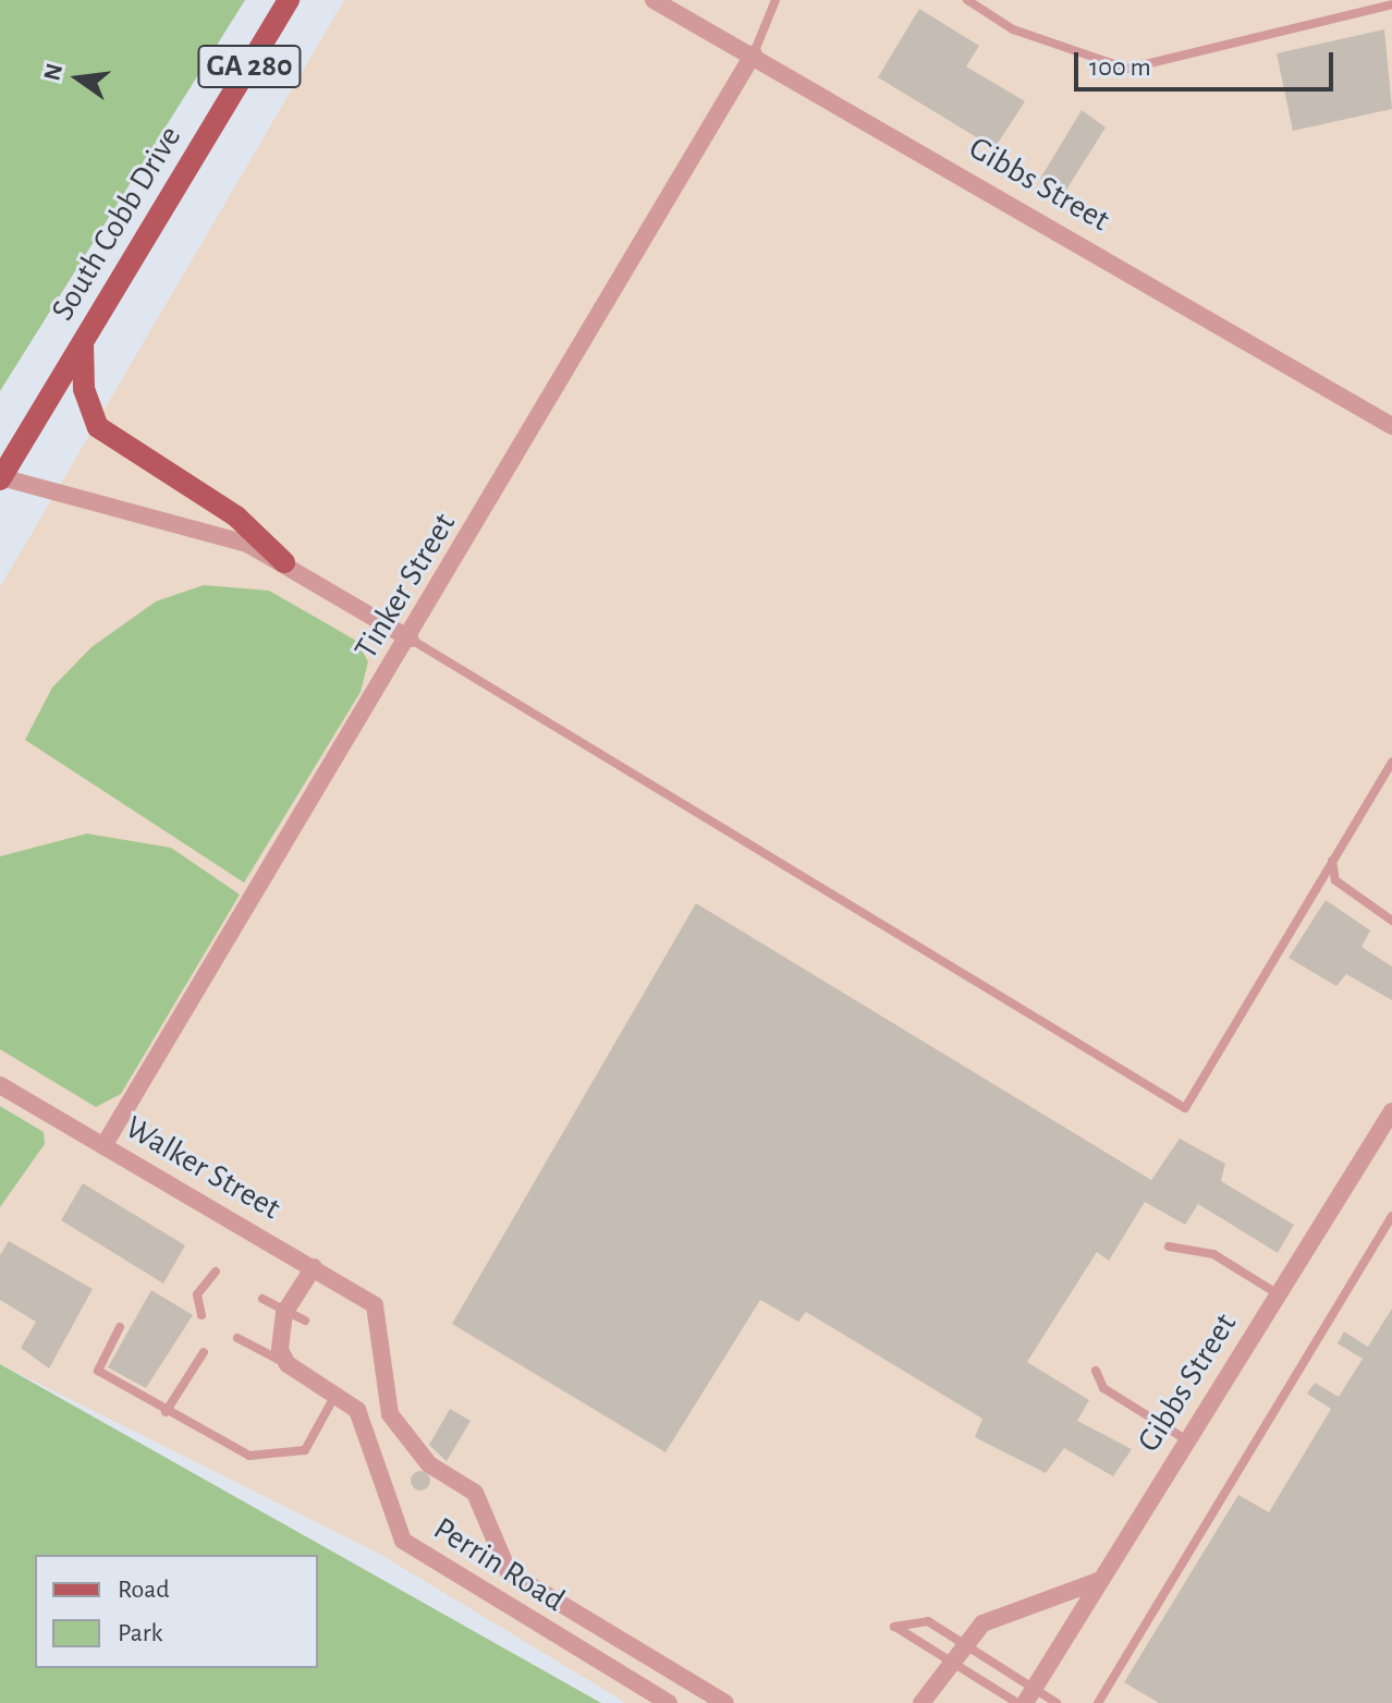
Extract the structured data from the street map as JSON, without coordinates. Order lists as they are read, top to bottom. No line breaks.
{"streets":{"main road":["GA 280","South Cobb Drive"],"street":["Gibbs Street","Tinker Street","Walker Street","Perrin Road"]},"crossings":[["Gibbs Street","Tinker Street"],["Tinker Street","Walker Street"]],"legend":["Road","Park"],"scale_bar":"100 m","north":"left"}
